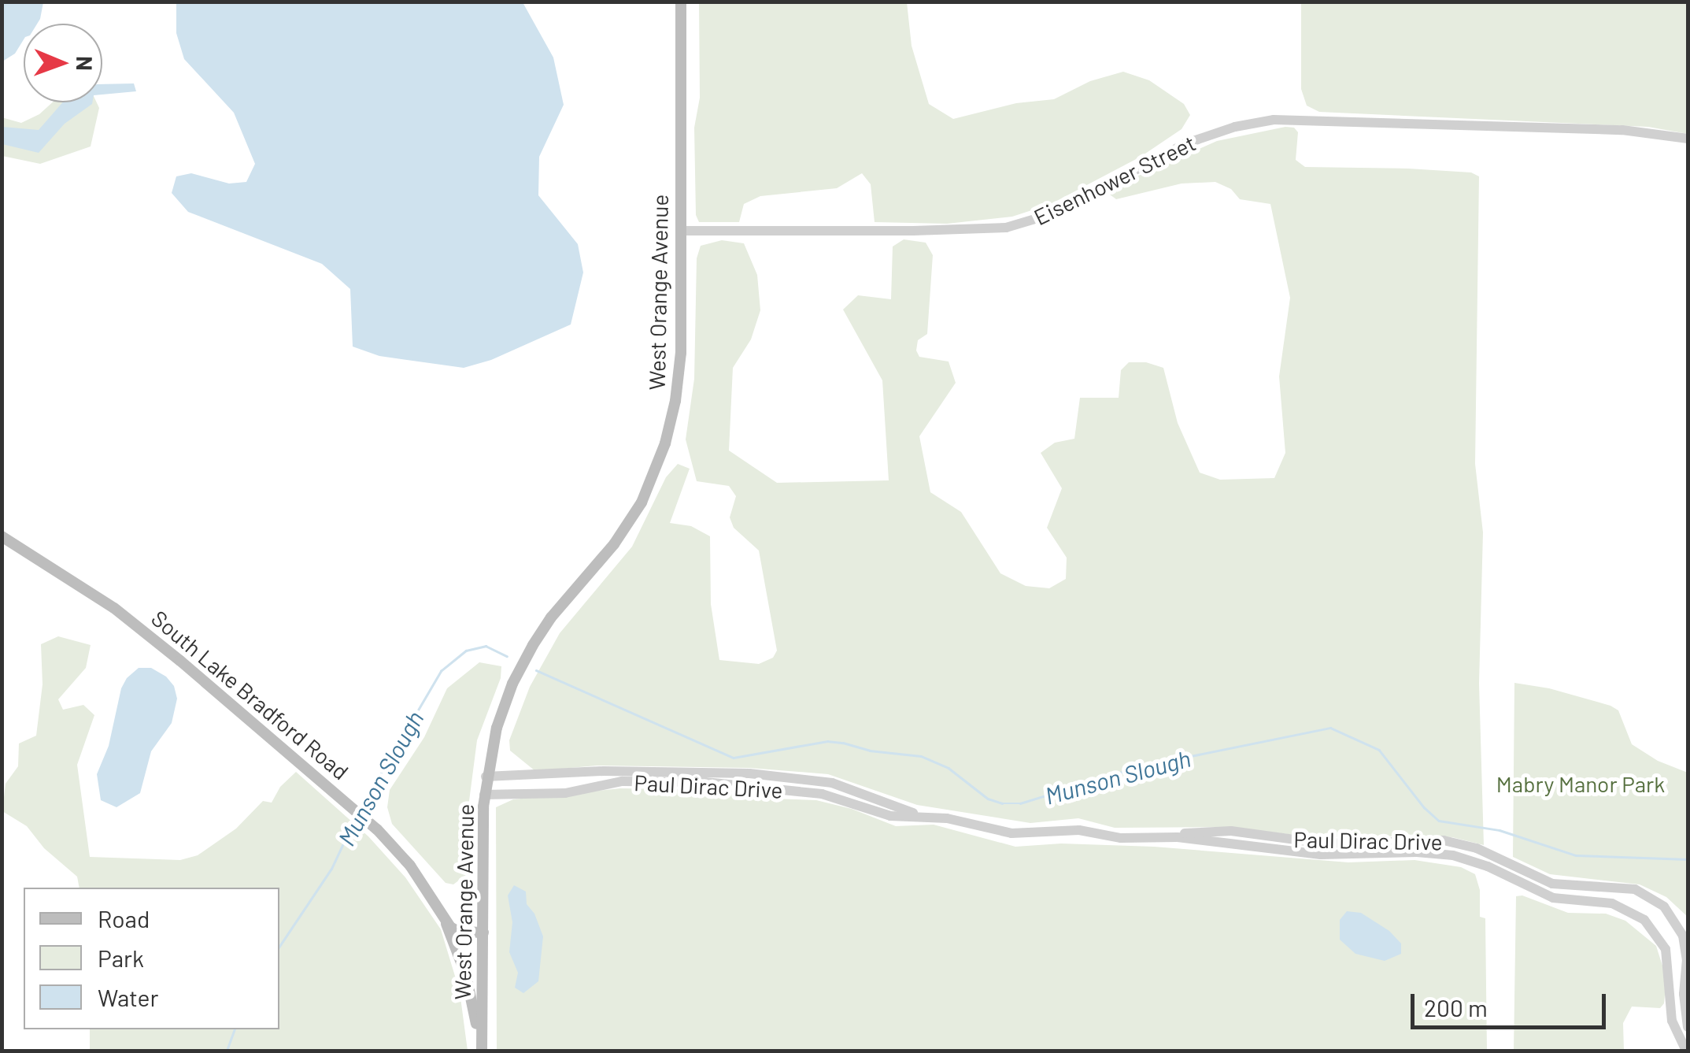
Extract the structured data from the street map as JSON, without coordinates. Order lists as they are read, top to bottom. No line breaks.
{"streets":{"main road":["West Orange Avenue","South Lake Bradford Road"],"street":["Eisenhower Street","Paul Dirac Drive"]},"crossings":[["Eisenhower Street","West Orange Avenue"],["West Orange Avenue","South Lake Bradford Road"],["West Orange Avenue","Paul Dirac Drive"]],"water":["Munson Slough"],"parks":["Mabry Manor Park"],"legend":["Road","Park","Water"],"scale_bar":"200 m","north":"right"}
